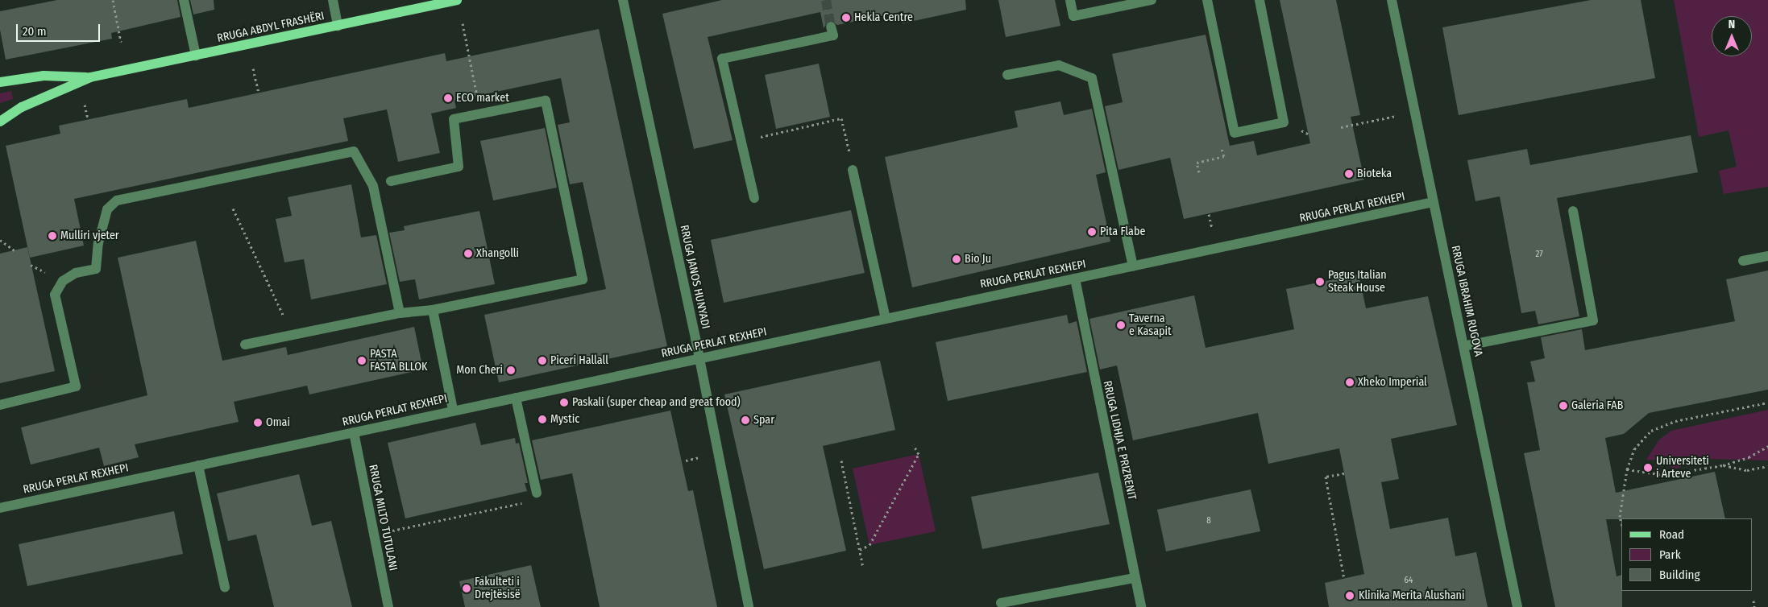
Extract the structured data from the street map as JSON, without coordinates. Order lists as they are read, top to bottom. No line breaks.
{"streets":{"main road":["RRUGA ABDYL FRASHËRI"],"street":["RRUGA PERLAT REXHEPI","RRUGA JANOS HUNYADI","RRUGA IBRAHIM RUGOVA","RRUGA LIDHJA E PRIZRENIT","RRUGA MILTO TUTULANI"]},"crossings":[["RRUGA PERLAT REXHEPI","RRUGA JANOS HUNYADI"],["RRUGA PERLAT REXHEPI","RRUGA IBRAHIM RUGOVA"],["RRUGA PERLAT REXHEPI","RRUGA LIDHJA E PRIZRENIT"],["RRUGA PERLAT REXHEPI","RRUGA MILTO TUTULANI"]],"places":["Hekla Centre","ECO market","Bioteka","Pita Flabe","Mulliri vjeter","Xhangolli","Bio Ju","Pagus Italian Steak House","Taverna e Kasapit","PASTA FASTA BLLOK","Piceri Hallall","Mon Cheri","Xheko Imperial","Paskali (super cheap and great food)","Galeria FAB","Mystic","Spar","Omai","Universiteti i Arteve","Fakulteti i Drejtësisë","Klinika Merita Alushani"],"house_numbers":["27","8","64"],"legend":["Road","Park","Building"],"scale_bar":"20 m","north":"top"}
